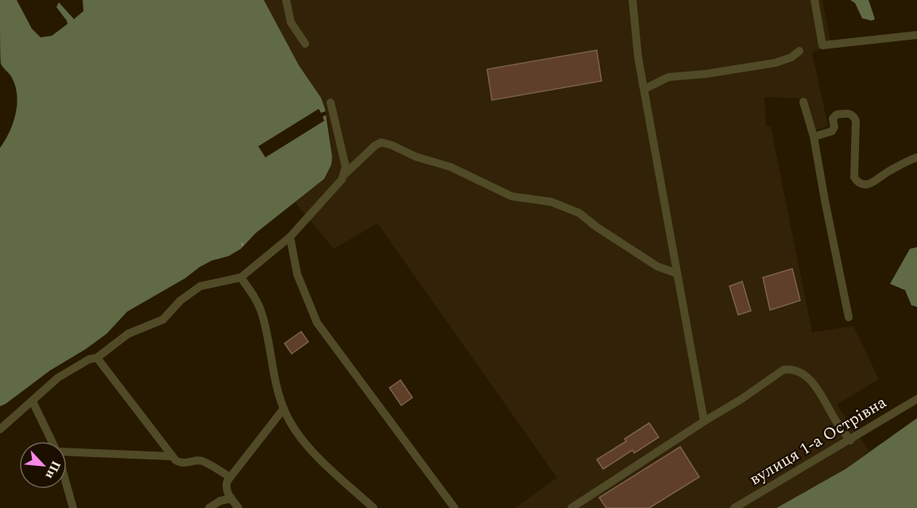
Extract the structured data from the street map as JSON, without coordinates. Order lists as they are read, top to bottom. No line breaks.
{"streets":{"street":["вулиця 1-а Острівна"]},"north":"bottom right"}
